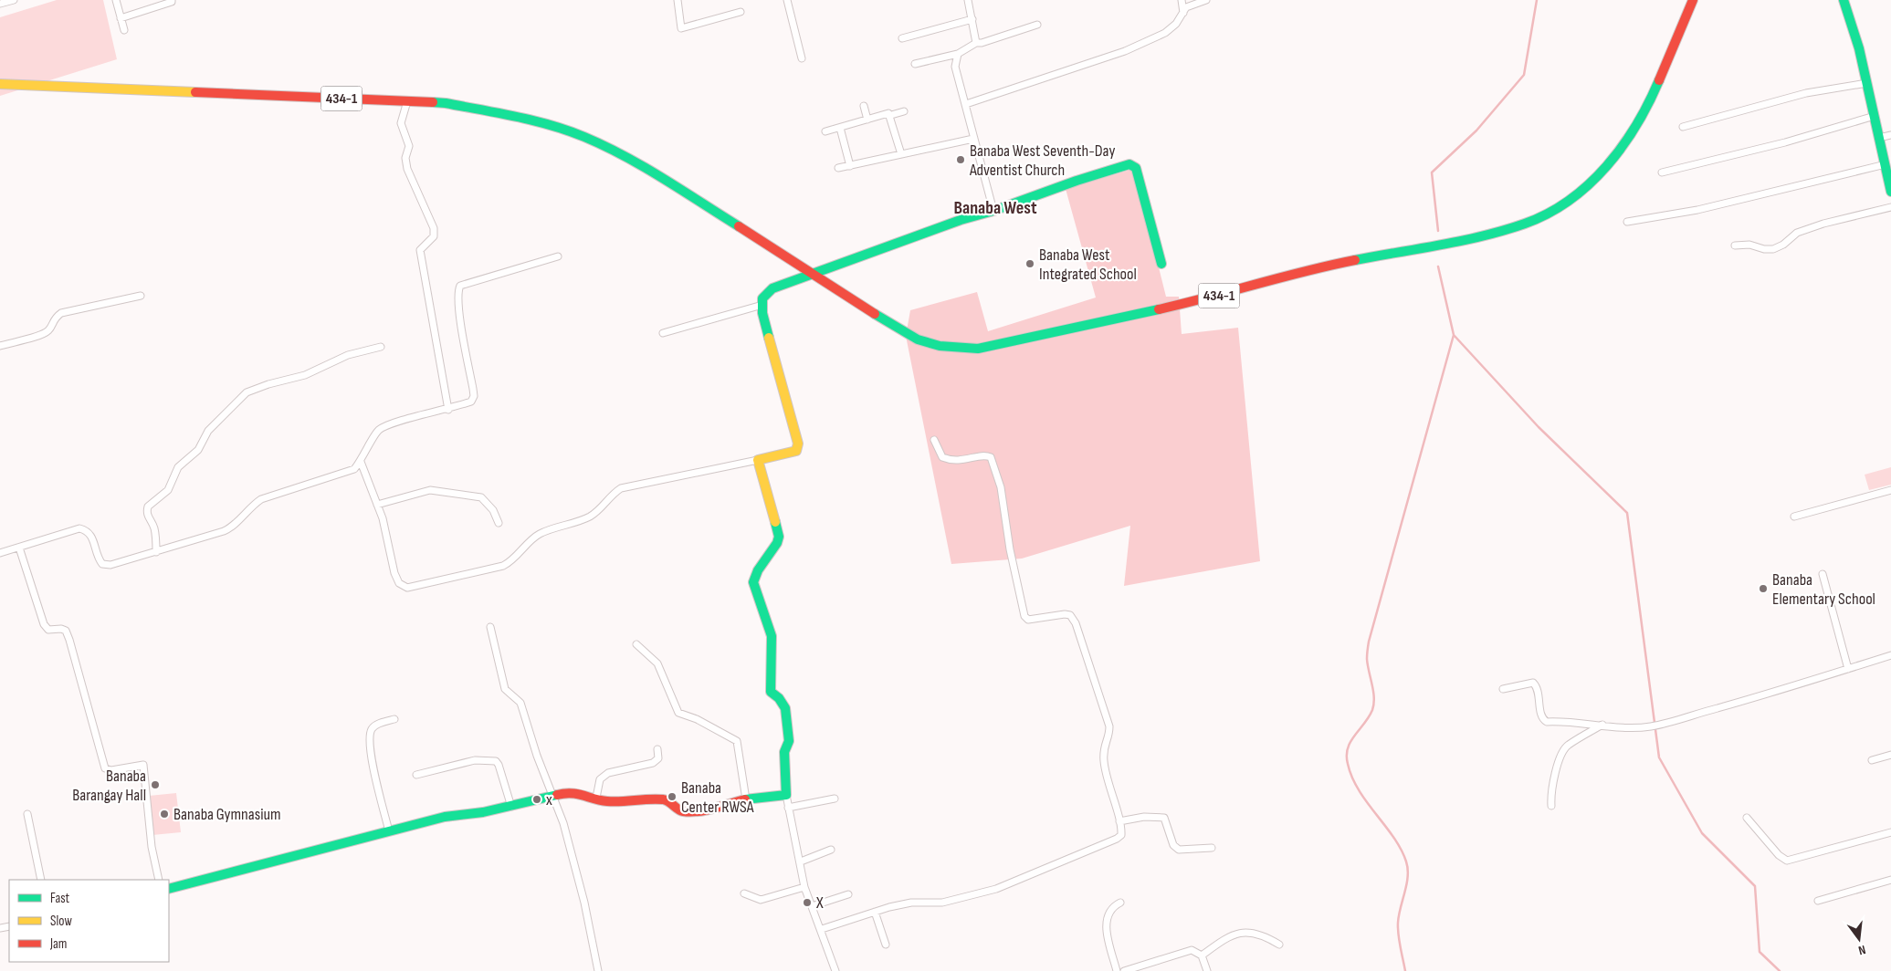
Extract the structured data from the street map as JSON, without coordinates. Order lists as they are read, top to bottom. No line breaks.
{"streets":{"street":["434-1"]},"districts":["Banaba West"],"places":["Banaba West Seventh-Day Adventist Church","Banaba West Integrated School","Banaba Elementary School","Banaba Barangay Hall","Banaba Center RWSA","x","Banaba Gymnasium","X"],"legend":["Fast","Slow","Jam"],"north":"bottom"}
